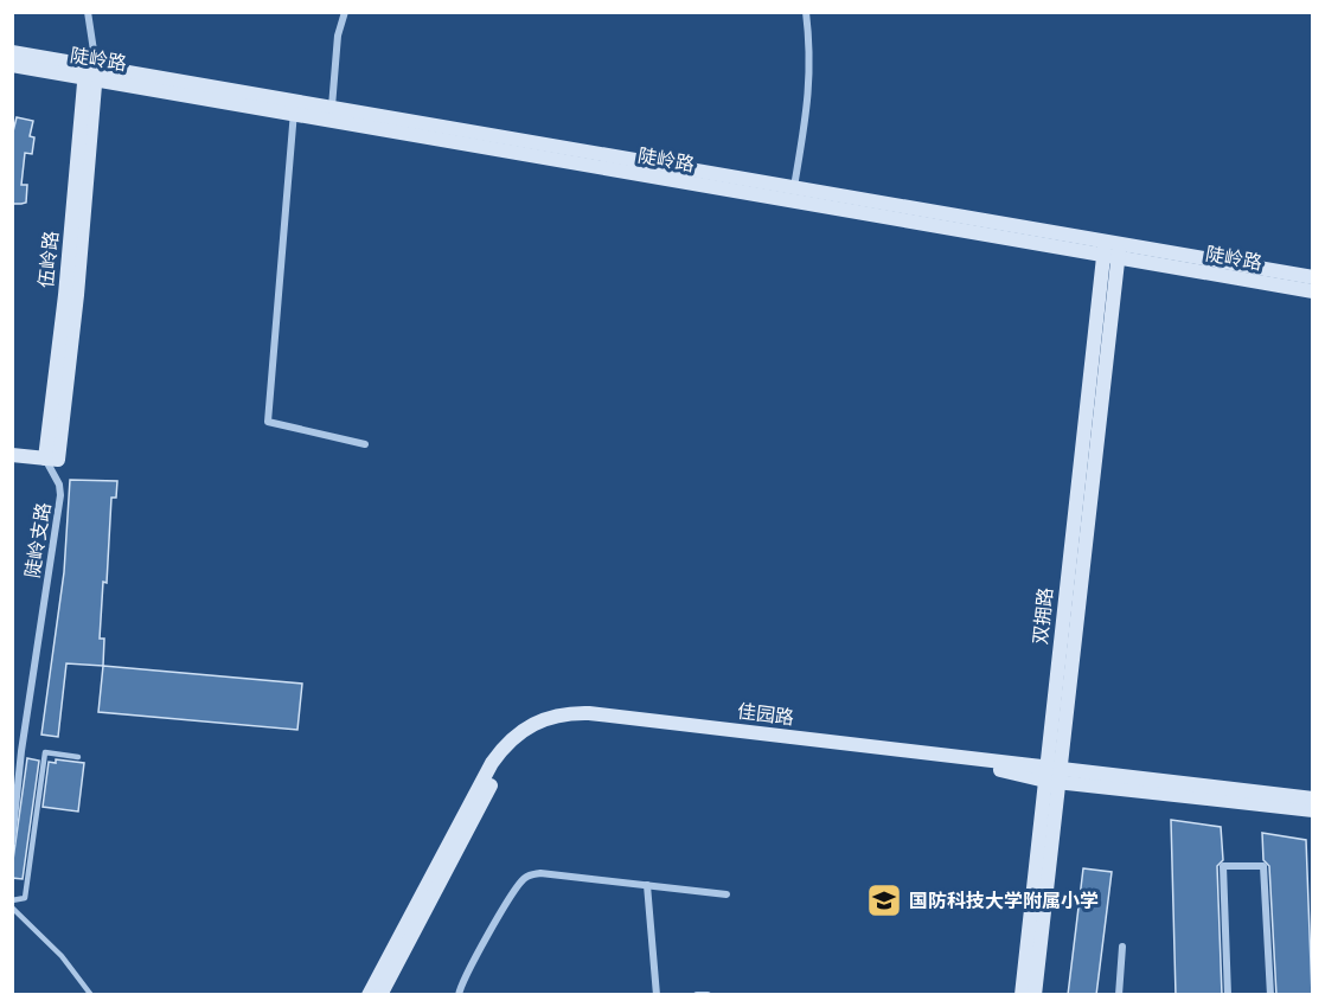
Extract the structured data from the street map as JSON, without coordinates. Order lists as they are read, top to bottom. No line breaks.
{"streets":{"main road":["陡岭路","伍岭路","双拥路","佳园路"],"street":["陡岭支路"]},"crossings":[["陡岭路","伍岭路"],["陡岭路","双拥路"],["伍岭路","陡岭支路"],["双拥路","佳园路"]],"places":{"school or university":["国防科技大学附属小学"]}}
